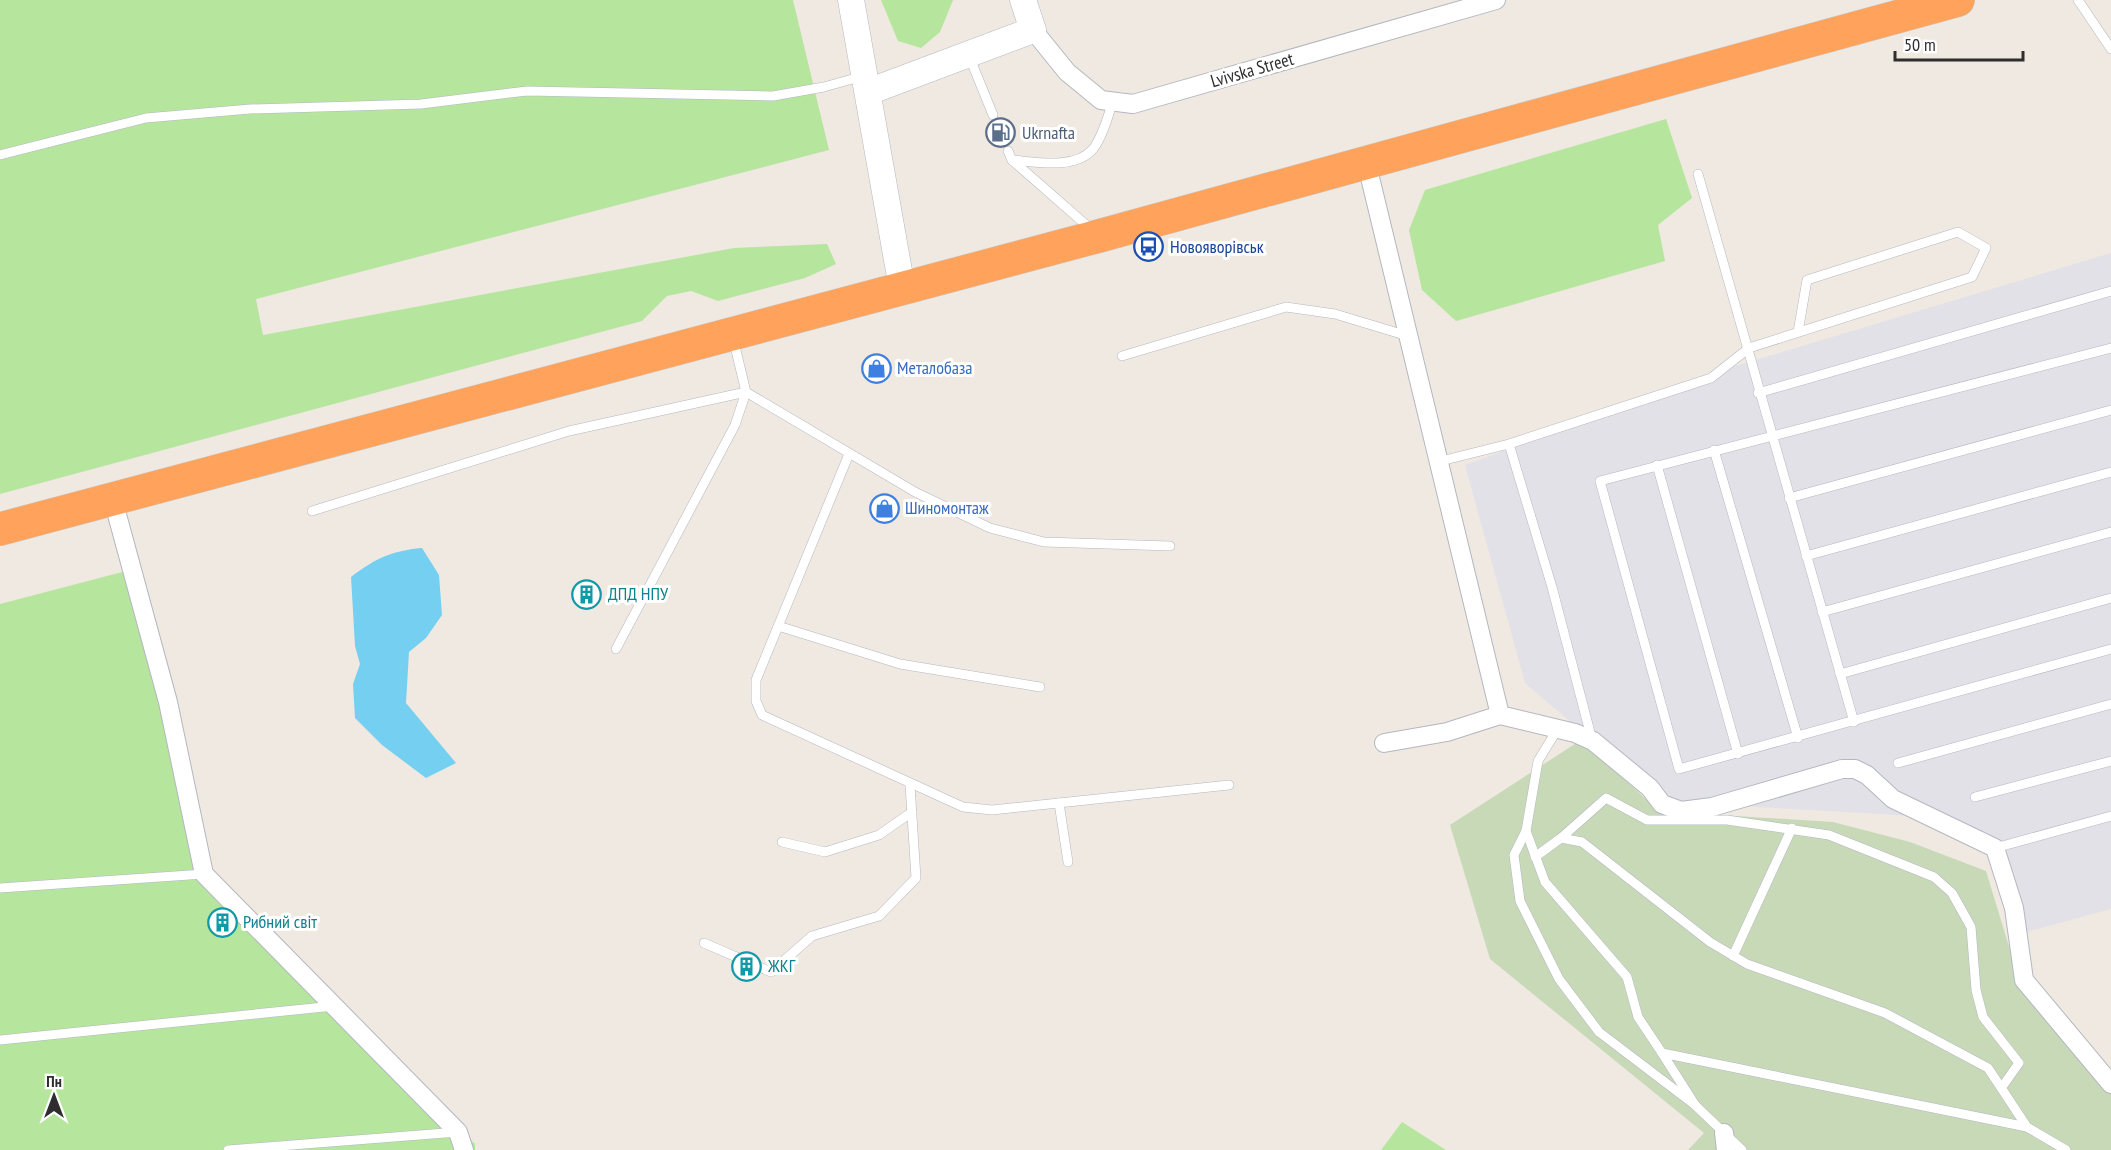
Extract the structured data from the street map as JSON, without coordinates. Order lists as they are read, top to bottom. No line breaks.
{"streets":{"street":["Lvivska Street"]},"places":{"fuel station":["Ukrnafta"],"bus stop":["Новояворівськ"],"shop":["Металобаза","Шиномонтаж"],"building":["ДПД НПУ","Рибний світ","ЖКГ"]},"scale_bar":"50 m","north":"top"}
